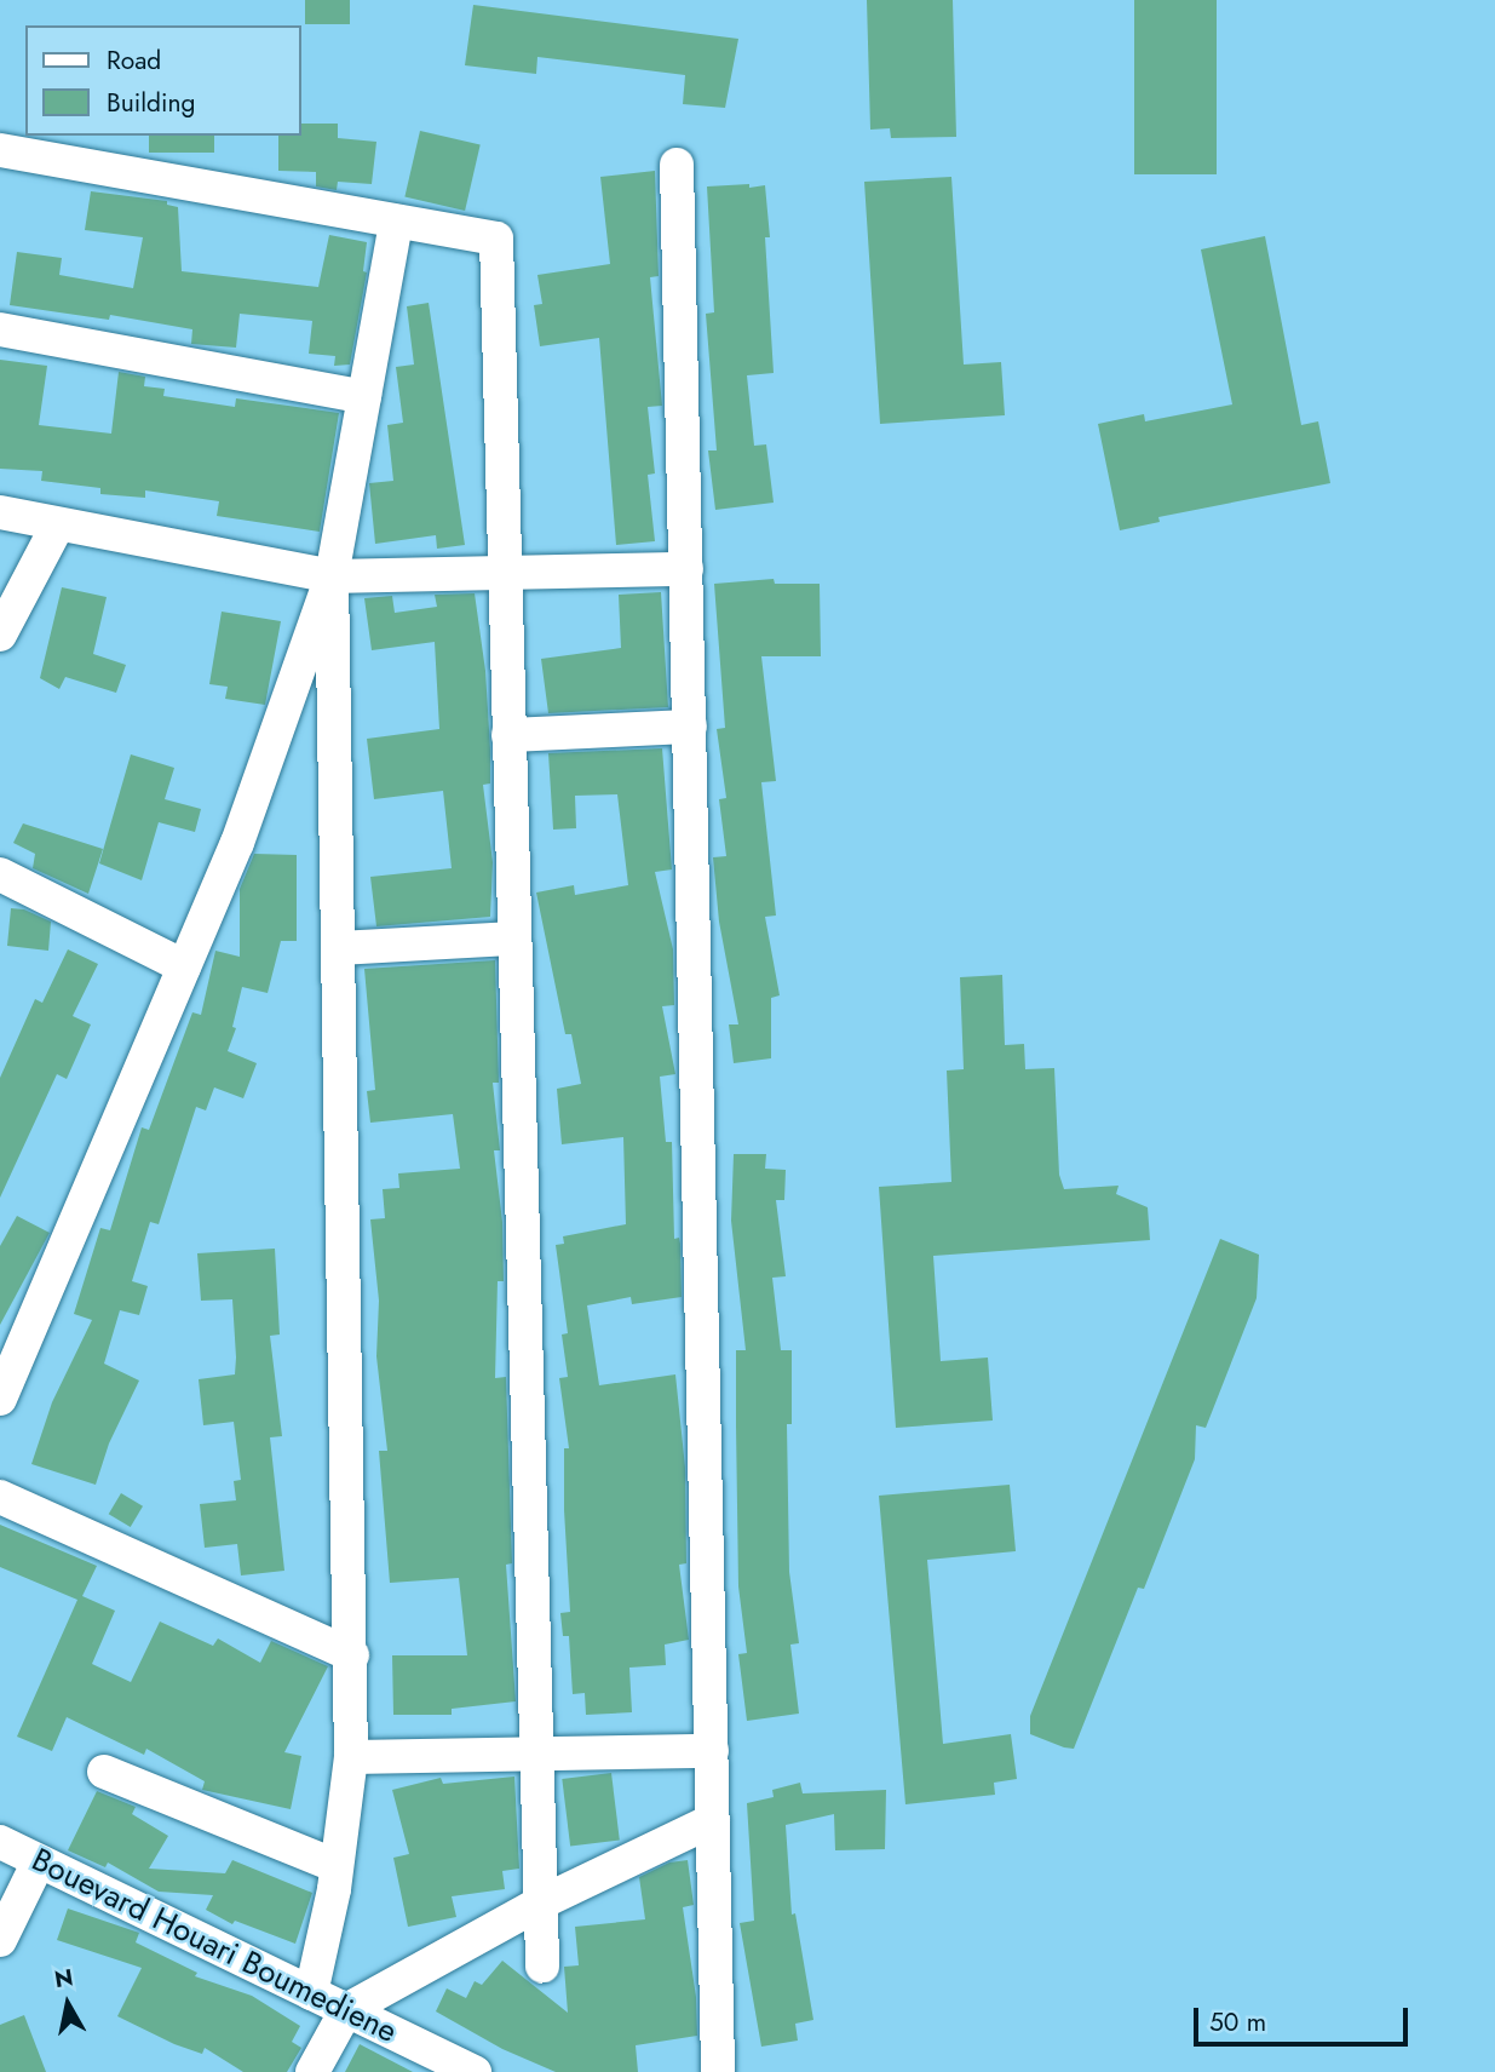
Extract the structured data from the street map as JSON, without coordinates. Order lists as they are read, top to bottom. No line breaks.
{"streets":{"street":["Bouevard Houari Boumediene"]},"legend":["Road","Building"],"scale_bar":"50 m","north":"top"}
